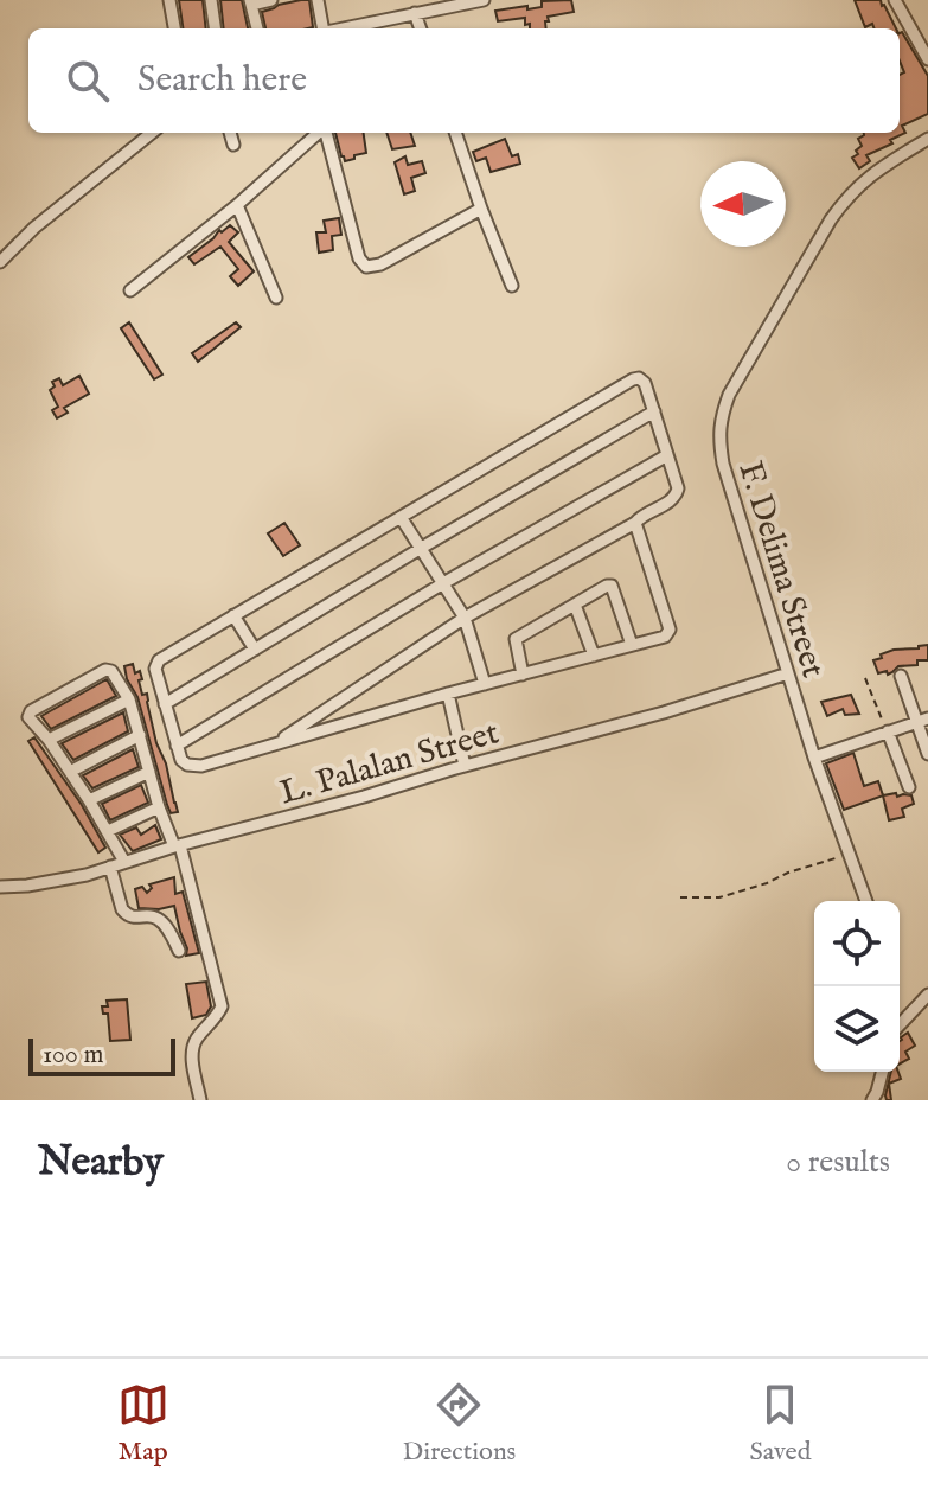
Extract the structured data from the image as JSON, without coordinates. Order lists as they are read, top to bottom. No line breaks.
{"streets":{"street":["F. Delima Street","L. Palalan Street"]},"crossings":[["F. Delima Street","L. Palalan Street"]],"scale_bar":"100 m","north":"left","page":{"search":"Search here","scale":"100 m","heading":["Nearby","0 results"],"nav":["Map","Directions","Saved"]}}
